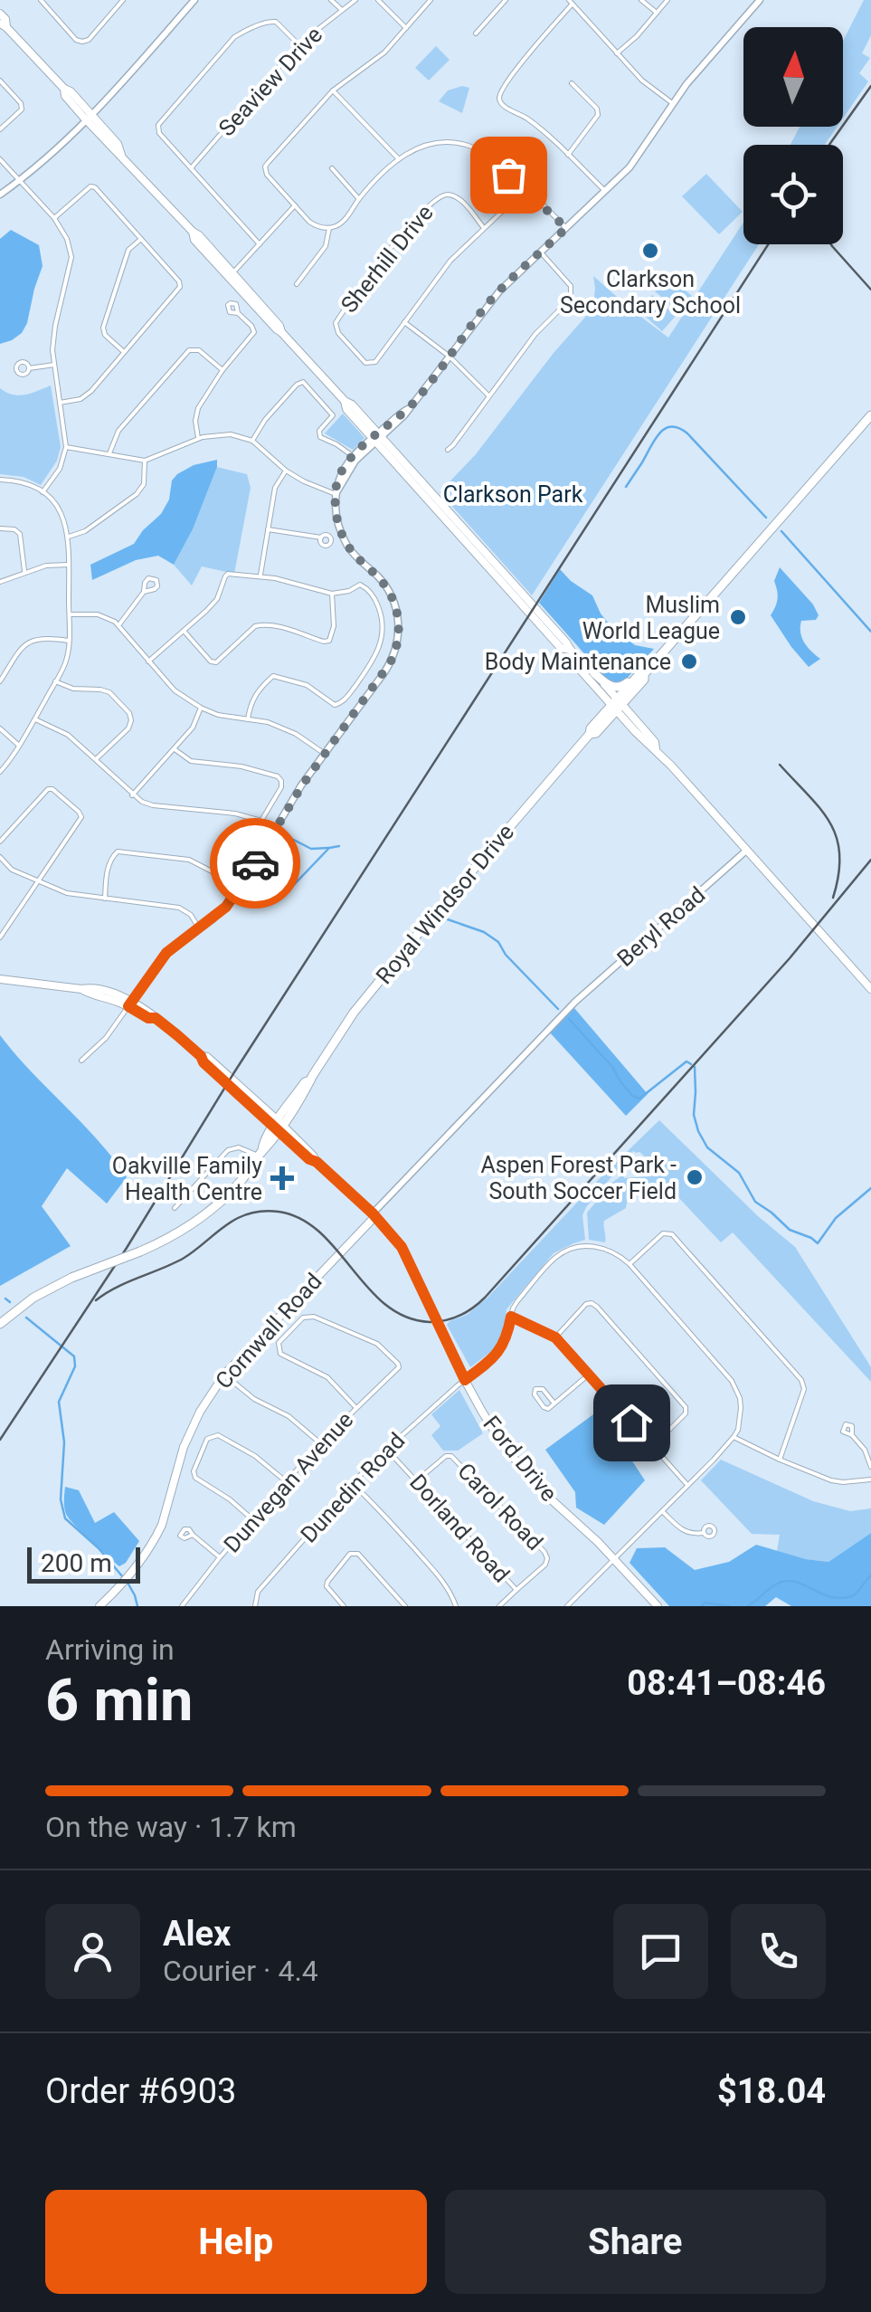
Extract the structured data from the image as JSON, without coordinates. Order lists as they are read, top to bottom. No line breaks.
{"streets":{"main road":["Royal Windsor Drive","Cornwall Road","Ford Drive"],"street":["Seaview Drive","Sherhill Drive","Beryl Road","Dunvegan Avenue","Dunedin Road","Carol Road","Dorland Road"]},"crossings":[["Royal Windsor Drive","Ford Drive"],["Beryl Road","Cornwall Road"],["Cornwall Road","Ford Drive"],["Ford Drive","Dunedin Road"],["Dunedin Road","Dorland Road"],["Carol Road","Dorland Road"]],"parks":["Clarkson Park"],"places":{"other":["Clarkson Secondary School","Muslim World League","Body Maintenance","Aspen Forest Park - South Soccer Field"],"health":["Oakville Family Health Centre"]},"scale_bar":"200 m","north":"top","page":{"scale":"200 m","heading":["6 min","Arriving in","08:41–08:46"],"panel":["Alex","Courier · 4.4","Order #6903","$18.04"],"bar":"On the way · 1.7 km","buttons":["Help","Share"]}}
